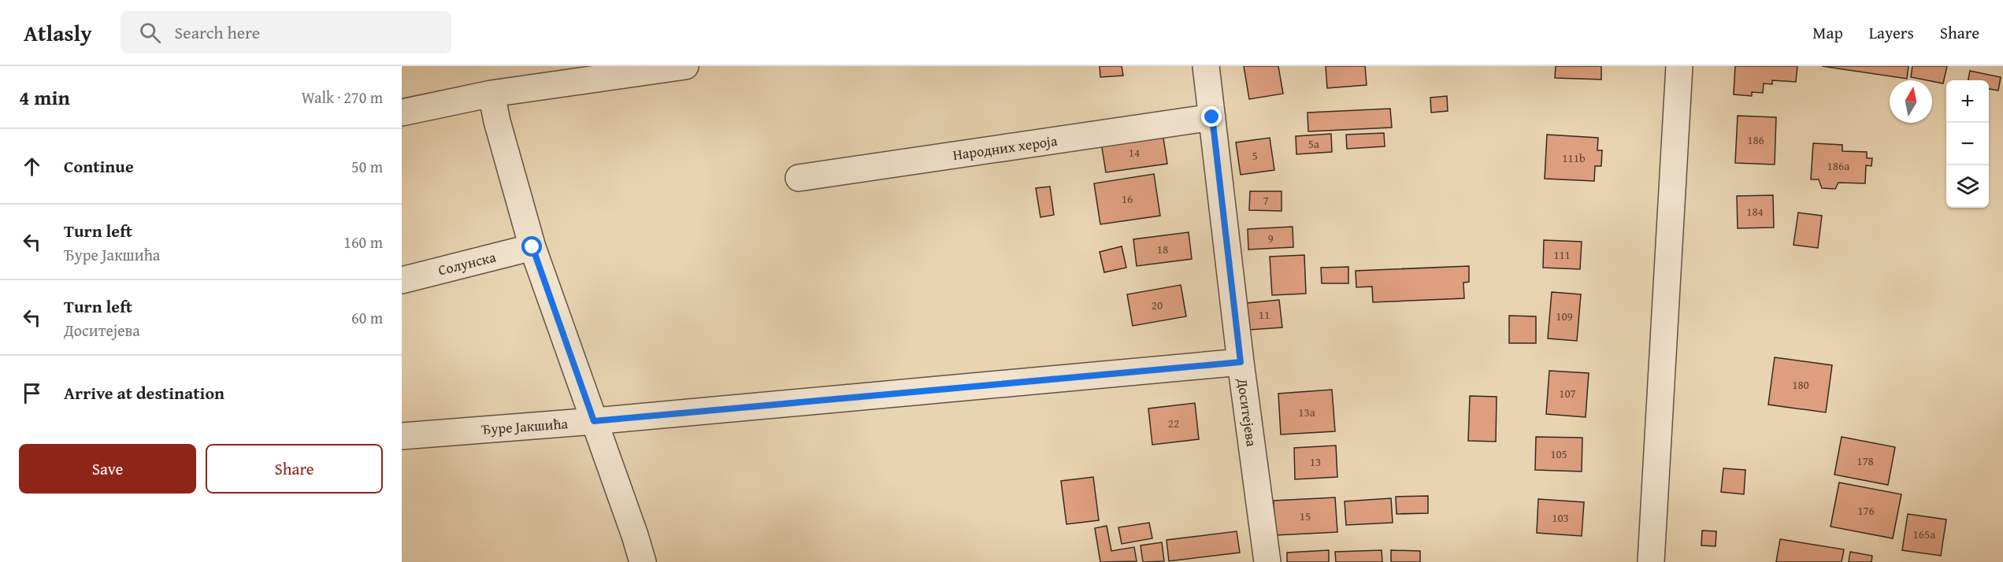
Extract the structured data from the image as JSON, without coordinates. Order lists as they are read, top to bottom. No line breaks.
{"streets":{"street":["Народних хероја","Солунска","Доситејева","Ђуре Јакшића"]},"crossings":[["Народних хероја","Доситејева"],["Доситејева","Ђуре Јакшића"]],"house_numbers":["186","5a","14","5","111b","186a","16","7","184","9","18","111","20","11","109","180","107","13a","22","105","178","13","176","15","103","165a"],"north":"top","page":{"header":"Atlasly","search":"Search here","nav":["Map","Layers","Share"],"heading":["4 min","Walk · 270 m"],"map_buttons":["+","−"],"list":[["Continue","50 m"],["Turn left","Ђуре Јакшића","160 m"],["Turn left","Доситејева","60 m"],"Arrive at destination"],"buttons":["Save","Share"]}}
